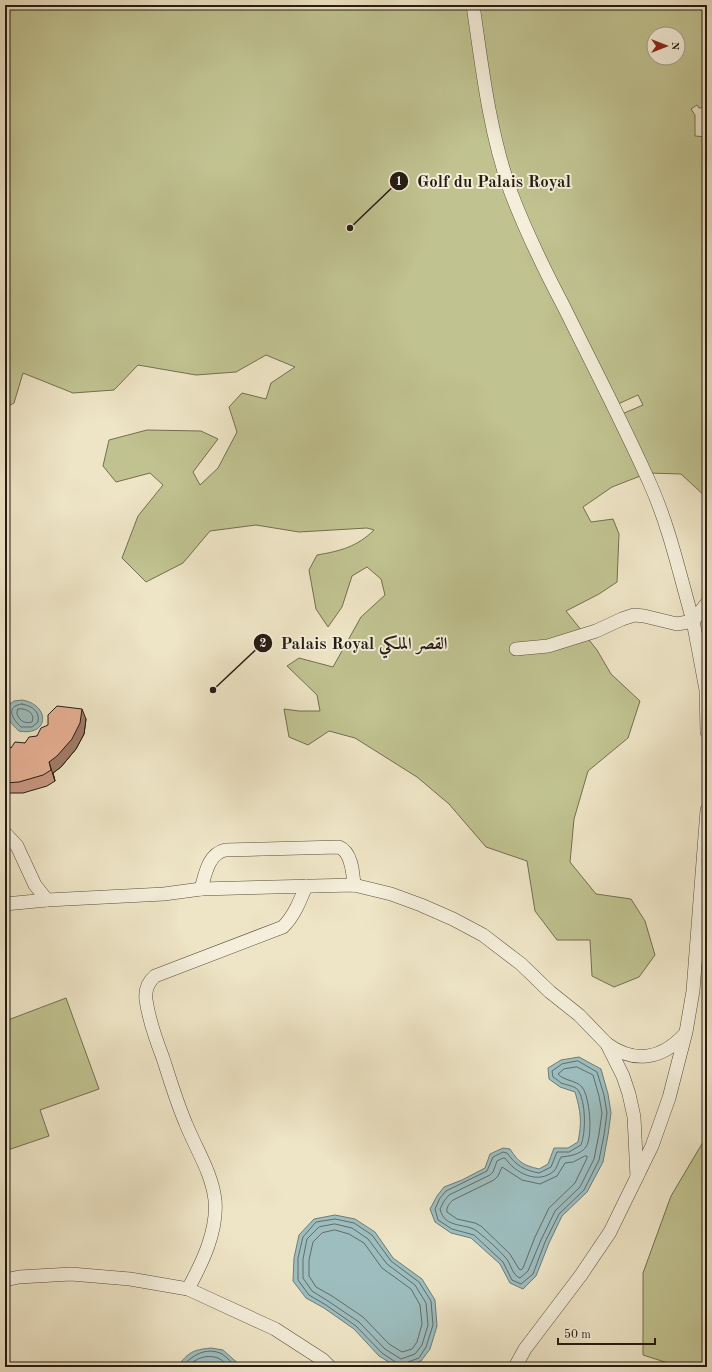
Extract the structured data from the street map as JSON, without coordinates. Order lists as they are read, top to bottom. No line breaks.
{"places":["Golf du Palais Royal","Palais Royal القصر الملكي"],"scale_bar":"50 m","north":"right"}
